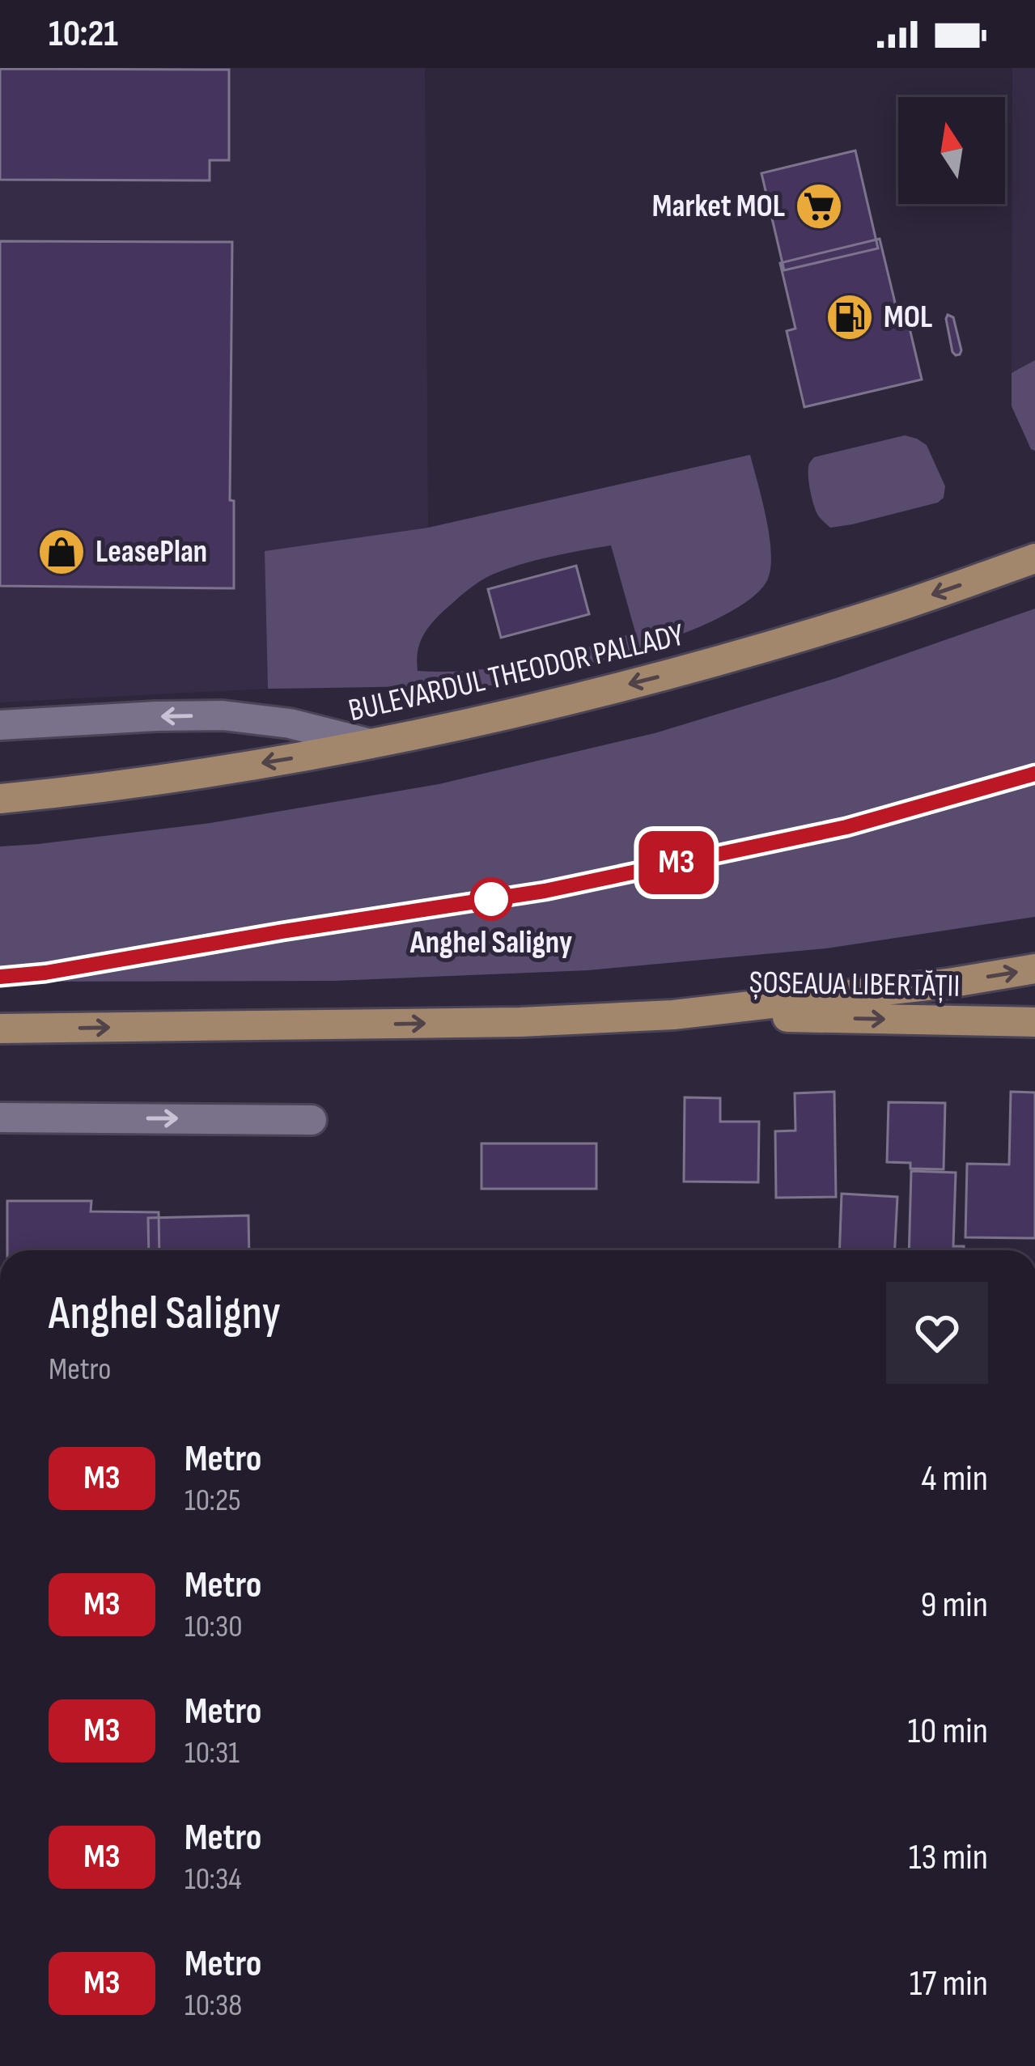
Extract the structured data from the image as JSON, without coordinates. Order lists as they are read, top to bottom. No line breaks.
{"streets":{"main road":["BULEVARDUL THEODOR PALLADY","ȘOSEAUA LIBERTĂȚII"]},"one_way":["BULEVARDUL THEODOR PALLADY"],"places":{"supermarket":["Market MOL"],"fuel station":["MOL"],"shop":["LeasePlan"],"other":["Anghel Saligny"]},"lines":["metro line M3"],"north":"top","page":{"status":"10:21","on_map":"M3","heading":["Anghel Saligny","Metro"],"list":[{"mark":"M3","name":"Metro","note":"10:25","value":"4 min"},{"mark":"M3","name":"Metro","note":"10:30","value":"9 min"},{"mark":"M3","name":"Metro","note":"10:31","value":"10 min"},{"mark":"M3","name":"Metro","note":"10:34","value":"13 min"},{"mark":"M3","name":"Metro","note":"10:38","value":"17 min"}]}}
